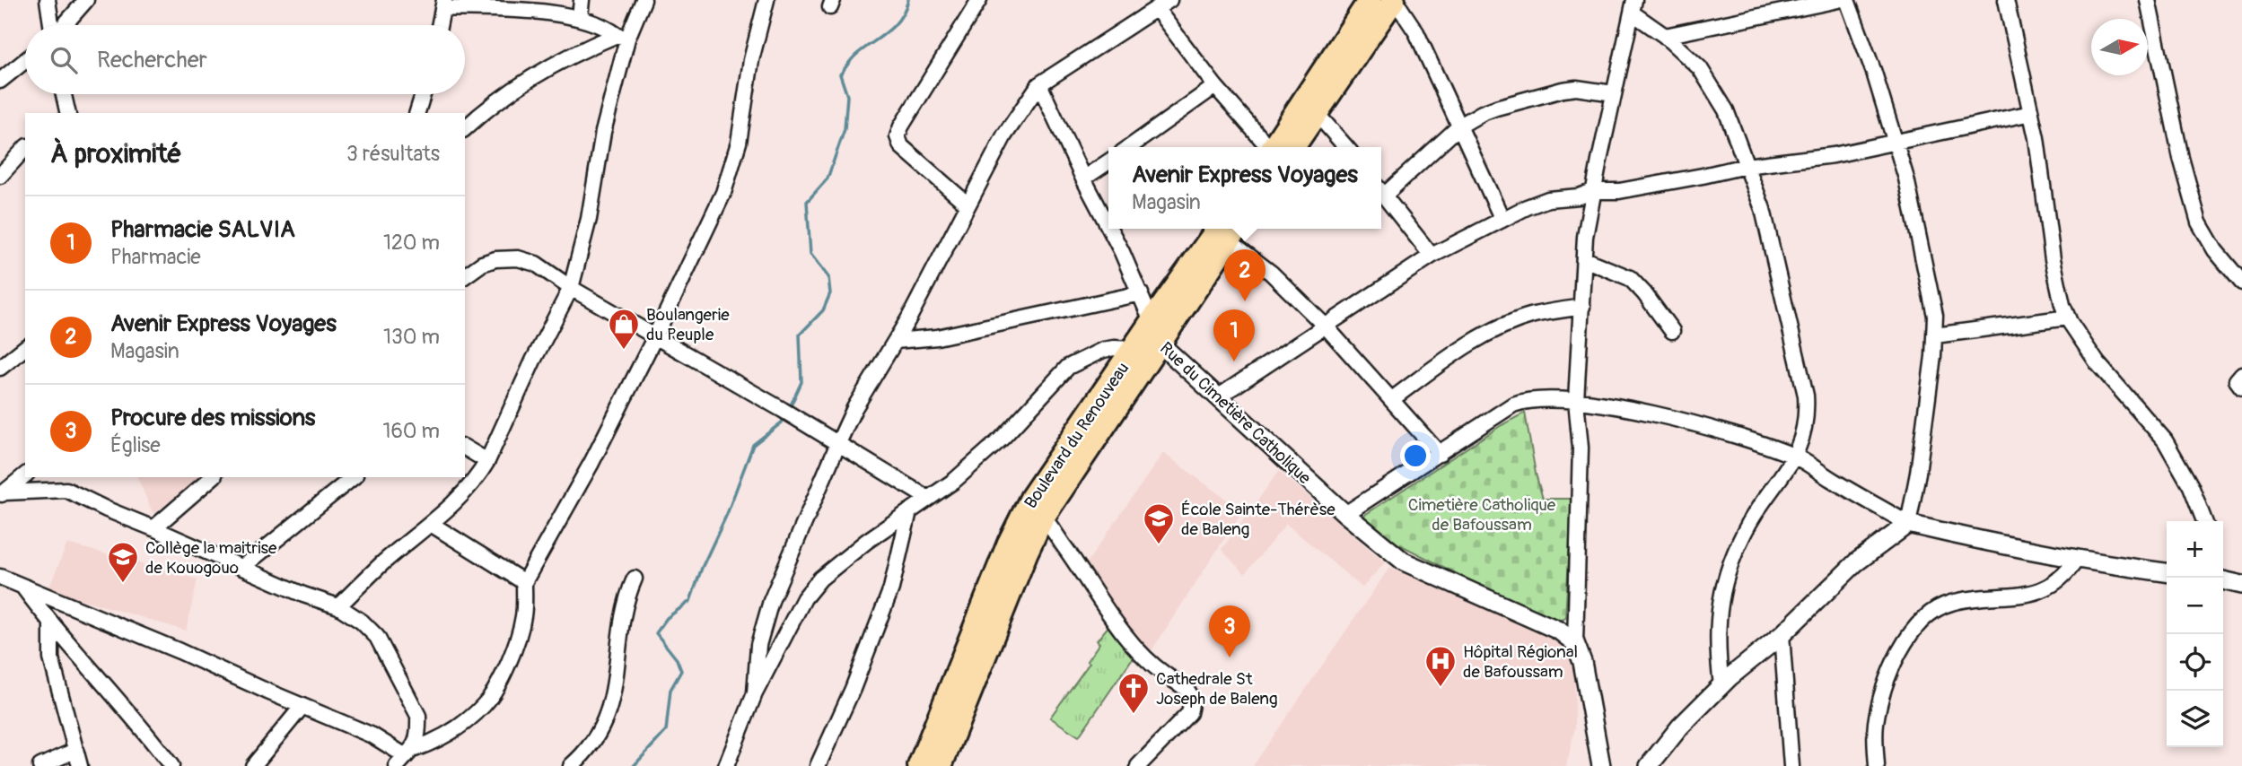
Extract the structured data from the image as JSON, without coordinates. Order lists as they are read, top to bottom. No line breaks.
{"streets":{"highway":["Boulevard du Renouveau"],"street":["Rue du Cimetière Catholique"]},"crossings":[["Rue du Cimetière Catholique","Boulevard du Renouveau"]],"parks":["Cimetière Catholique de Bafoussam"],"places":{"shop":["Boulangerie du Peuple"],"school or university":["École Sainte-Thérèse de Baleng","Collège la maitrise de Kouogouo"],"hospital":["Hôpital Régional de Bafoussam"],"church":["Cathedrale St Joseph de Baleng"]},"north":"right","page":{"search":"Rechercher","heading":["À proximité","3 résultats"],"popup":["Avenir Express Voyages","Magasin"],"list":[{"mark":"1","name":"Pharmacie SALVIA","note":"Pharmacie","value":"120 m"},{"mark":"2","name":"Avenir Express Voyages","note":"Magasin","value":"130 m"},{"mark":"3","name":"Procure des missions","note":"Église","value":"160 m"}],"pins":["2","1","3"],"map_buttons":["+","−"]}}
